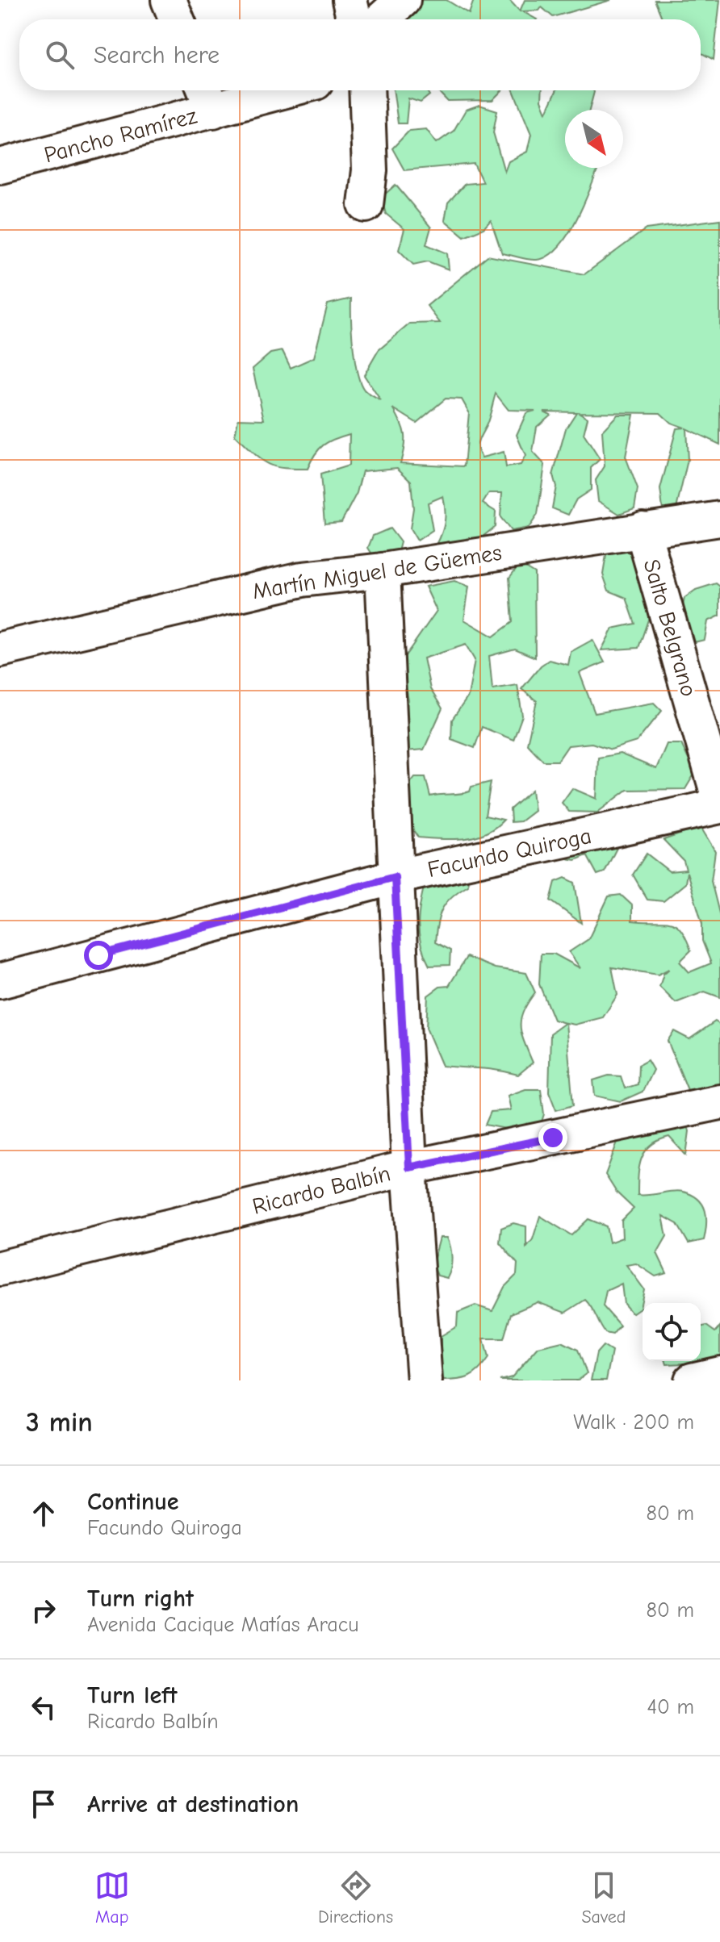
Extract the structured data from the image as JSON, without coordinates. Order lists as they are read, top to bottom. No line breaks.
{"streets":{"street":["Pancho Ramírez","Martín Miguel de Güemes","Salto Belgrano","Facundo Quiroga","Ricardo Balbín"]},"crossings":[["Martín Miguel de Güemes","Salto Belgrano"]],"north":"bottom right","page":{"search":"Search here","heading":["3 min","Walk · 200 m"],"list":[["Continue","Facundo Quiroga","80 m"],["Turn right","Avenida Cacique Matías Aracu","80 m"],["Turn left","Ricardo Balbín","40 m"],"Arrive at destination"],"nav":["Map","Directions","Saved"]}}
